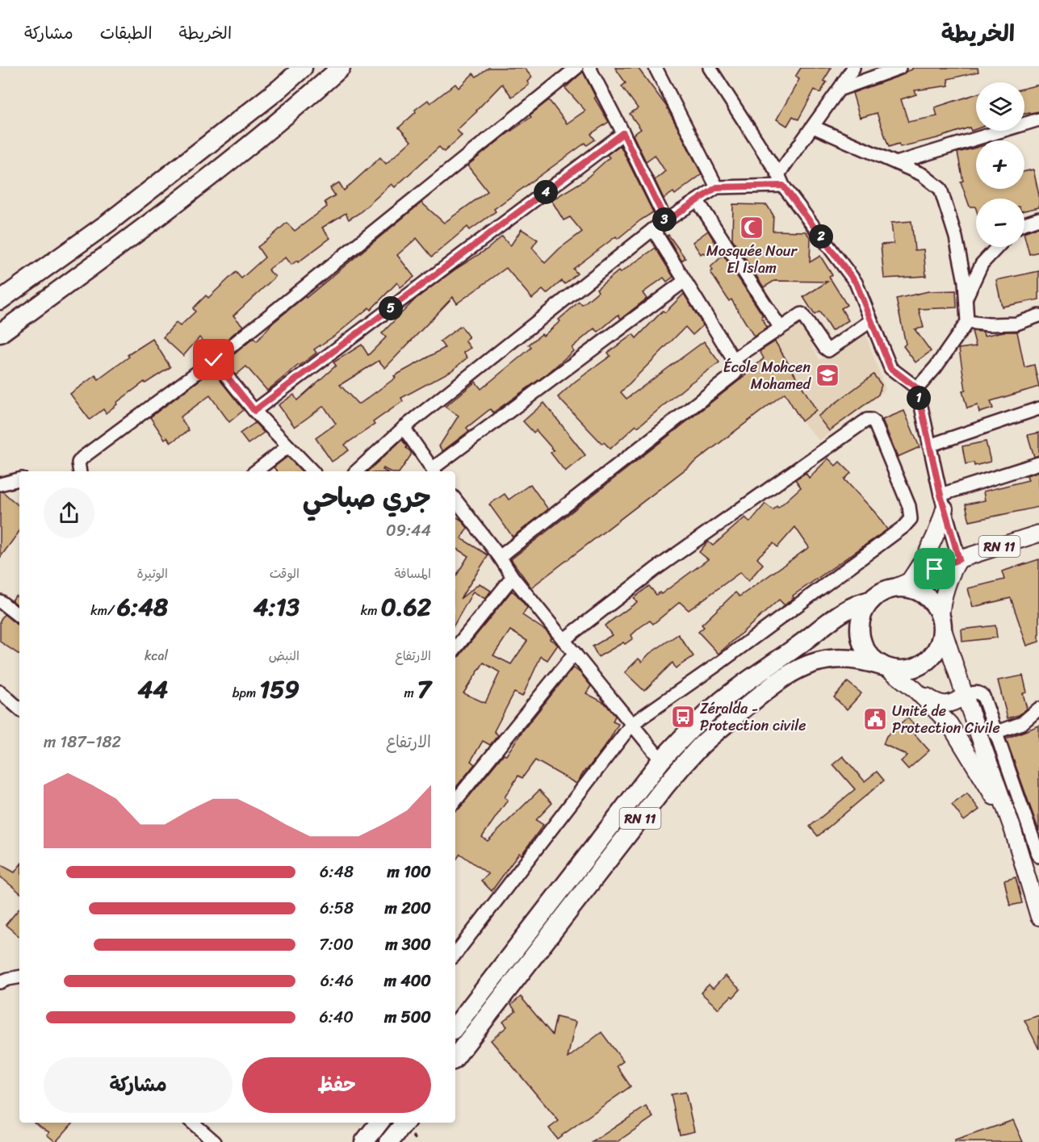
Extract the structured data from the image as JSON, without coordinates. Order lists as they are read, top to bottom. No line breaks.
{"streets":{"highway":["RN 11"]},"places":{"mosque":["Mosquée Nour El Islam"],"school or university":["École Mohcen Mohamed"],"bus stop":["Zéralda - Protection civile"],"public building":["Unité de Protection Civile"]},"page":{"header":"الخريطة","nav":["الخريطة","الطبقات","مشاركة"],"map_buttons":["+","−"],"pins":["4","3","2","5","1"],"heading":["جري صباحي","09:44"],"stats":[["المسافة","0.62 km"],["الوقت","4:13"],["الوتيرة","6:48 /km"],["الارتفاع","7 m"],["النبض","159 bpm"],["kcal","44"]],"chart":["الارتفاع","182–187 m"],"list":[{"name":"100 m","note":"6:48"},{"name":"200 m","note":"6:58"},{"name":"300 m","note":"7:00"},{"name":"400 m","note":"6:46"},{"name":"500 m","note":"6:40"}],"buttons":["حفظ","مشاركة"]}}
